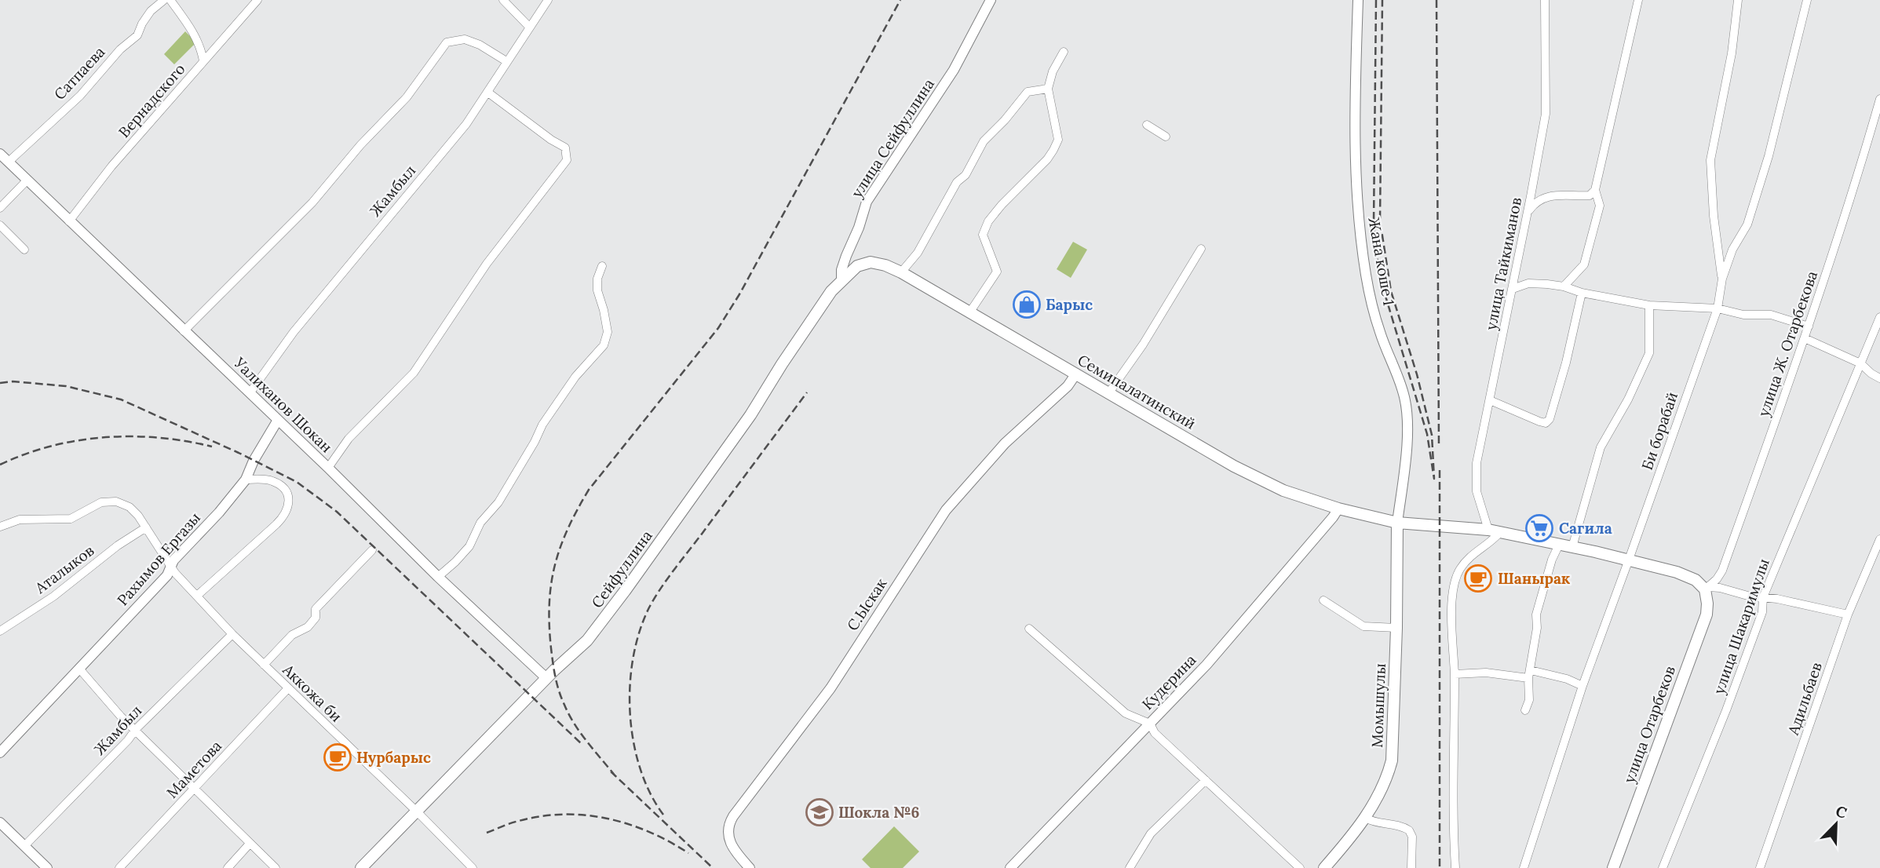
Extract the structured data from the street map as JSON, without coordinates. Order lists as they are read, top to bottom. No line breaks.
{"streets":{"main road":["Семипалатинский","Сейфуллина","Момышулы","улица Отарбеков"],"street":["Сатпаева","Вернадского","улица Сейфуллина","Жамбыл","Жана коше 1","улица Тайкиманов","улица Ж. Отарбекова","Уалиханов Шокан","Би борабай","Рахымов Ергазы","Аталыков","С.Ыскак","улица Шакаримулы","Кудерина","Аккожа би","Адильбаев","Маметова"]},"crossings":[["Сатпаева","Уалиханов Шокан"],["Вернадского","Уалиханов Шокан"],["улица Сейфуллина","Сейфуллина"],["Жамбыл","Уалиханов Шокан"],["Жамбыл","Аккожа би"],["Жана коше 1","Семипалатинский"],["Жана коше 1","Момышулы"],["улица Тайкиманов","Семипалатинский"],["улица Ж. Отарбекова","Семипалатинский"],["улица Ж. Отарбекова","улица Отарбеков"],["Семипалатинский","Би борабай"],["Семипалатинский","Сейфуллина"],["Семипалатинский","С.Ыскак"],["Семипалатинский","Кудерина"],["Семипалатинский","Момышулы"],["Семипалатинский","улица Отарбеков"],["Уалиханов Шокан","Рахымов Ергазы"],["Уалиханов Шокан","Сейфуллина"],["Рахымов Ергазы","Аккожа би"],["Аталыков","Аккожа би"],["Сейфуллина","Аккожа би"],["Аккожа би","Маметова"]],"places":{"shop":["Барыс"],"supermarket":["Сагила"],"cafe":["Шанырак","Нурбарыс"],"school or university":["Шокла №6"]},"north":"top right"}
